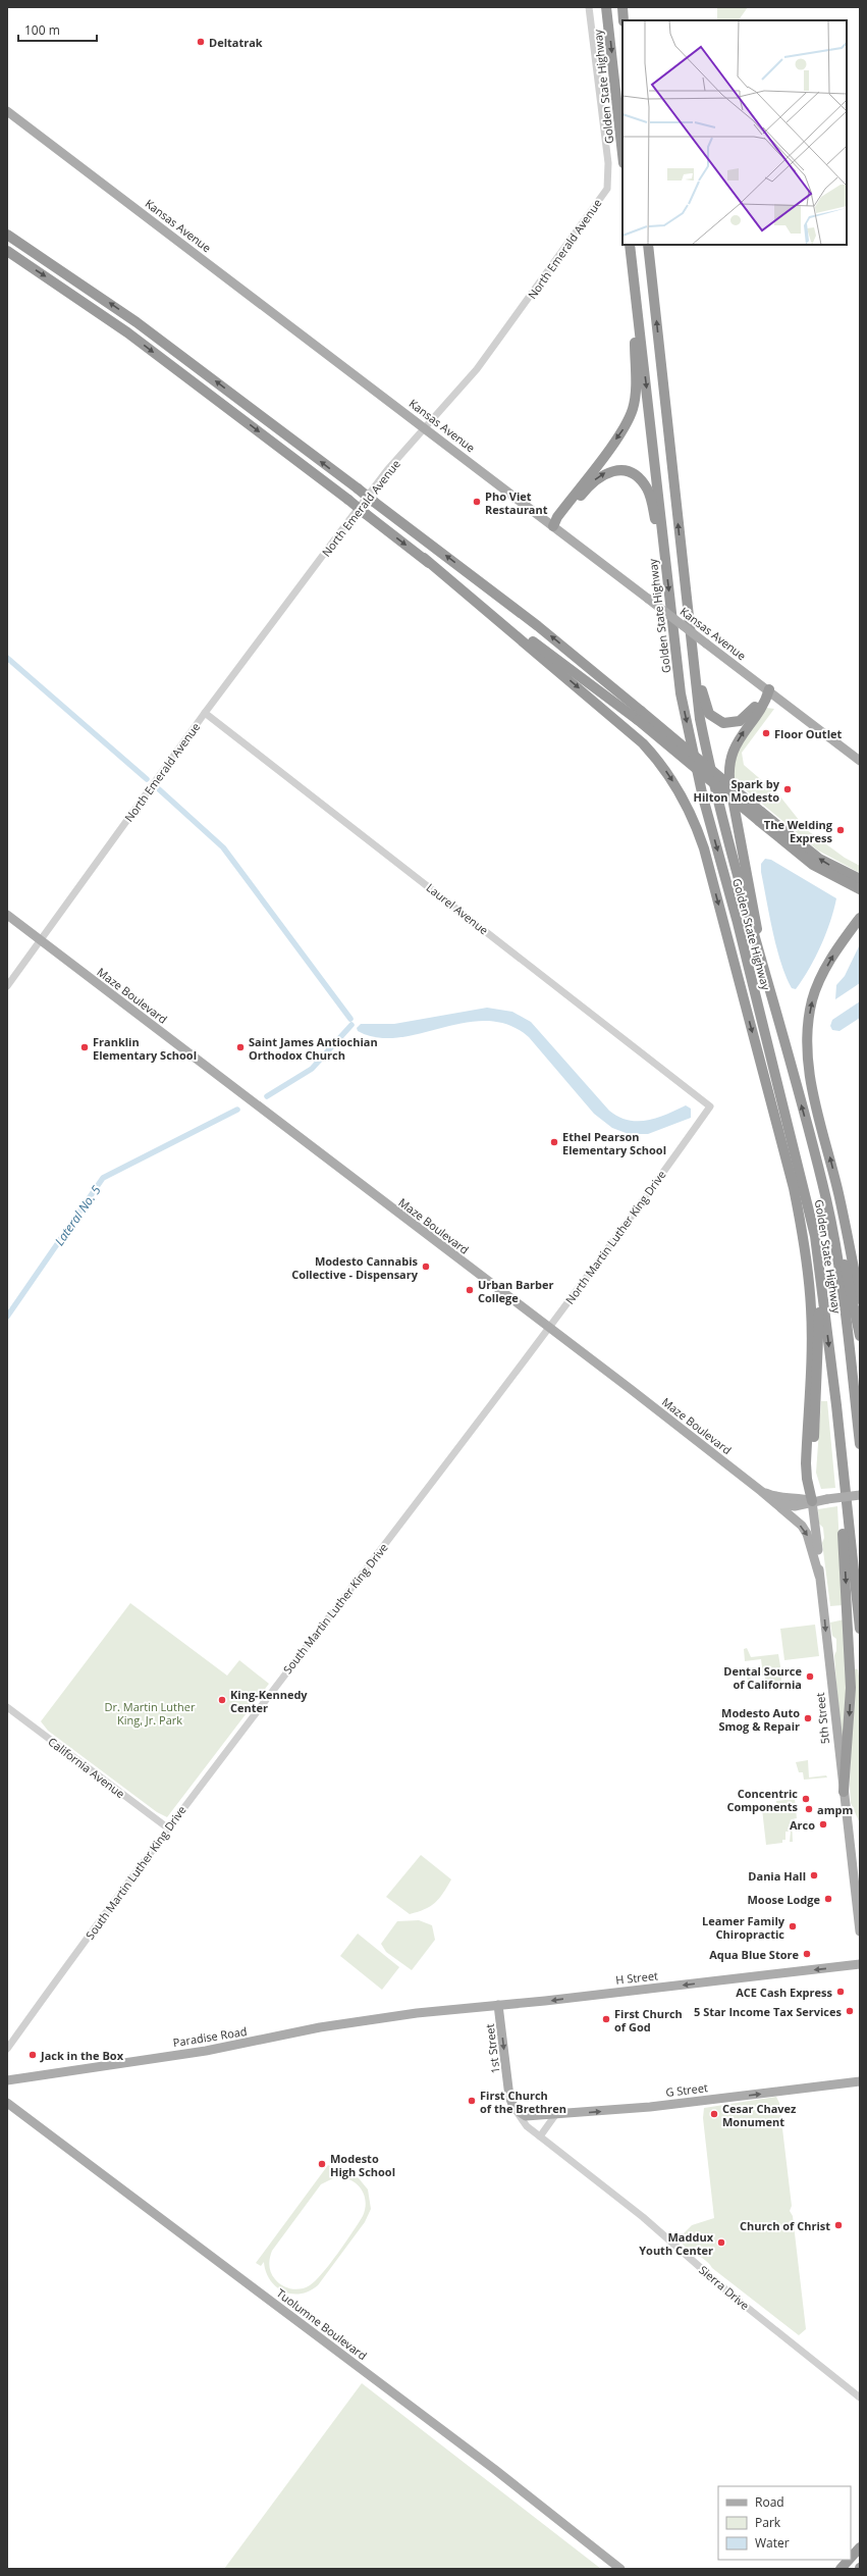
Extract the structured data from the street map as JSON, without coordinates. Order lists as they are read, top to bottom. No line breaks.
{"streets":{"highway":["Golden State Highway"],"main road":["Kansas Avenue","Maze Boulevard","5th Street","H Street","Paradise Road","1st Street","G Street","Tuolumne Boulevard"],"street":["North Emerald Avenue","Laurel Avenue","North Martin Luther King Drive","South Martin Luther King Drive","California Avenue","Sierra Drive"]},"crossings":[["Kansas Avenue","North Emerald Avenue"],["North Emerald Avenue","Laurel Avenue"],["North Emerald Avenue","Maze Boulevard"],["Laurel Avenue","North Martin Luther King Drive"],["Maze Boulevard","North Martin Luther King Drive"],["Maze Boulevard","South Martin Luther King Drive"],["Maze Boulevard","5th Street"],["North Martin Luther King Drive","South Martin Luther King Drive"],["South Martin Luther King Drive","California Avenue"],["H Street","Paradise Road"],["H Street","1st Street"],["1st Street","G Street"],["1st Street","Sierra Drive"],["G Street","Sierra Drive"]],"one_way":["5th Street","H Street","1st Street","G Street"],"water":["Lateral No. 5"],"parks":["Dr. Martin Luther King, Jr. Park"],"places":["Deltatrak","Pho Viet Restaurant","Floor Outlet","Spark by Hilton Modesto","The Welding Express","Franklin Elementary School","Saint James Antiochian Orthodox Church","Ethel Pearson Elementary School","Modesto Cannabis Collective - Dispensary","Urban Barber College","Dental Source of California","King-Kennedy Center","Modesto Auto Smog & Repair","Concentric Components","ampm","Arco","Dania Hall","Moose Lodge","Leamer Family Chiropractic","Aqua Blue Store","ACE Cash Express","5 Star Income Tax Services","First Church of God","Jack in the Box","First Church of the Brethren","Cesar Chavez Monument","Modesto High School","Church of Christ","Maddux Youth Center"],"legend":["Road","Park","Water"],"scale_bar":"100 m"}
